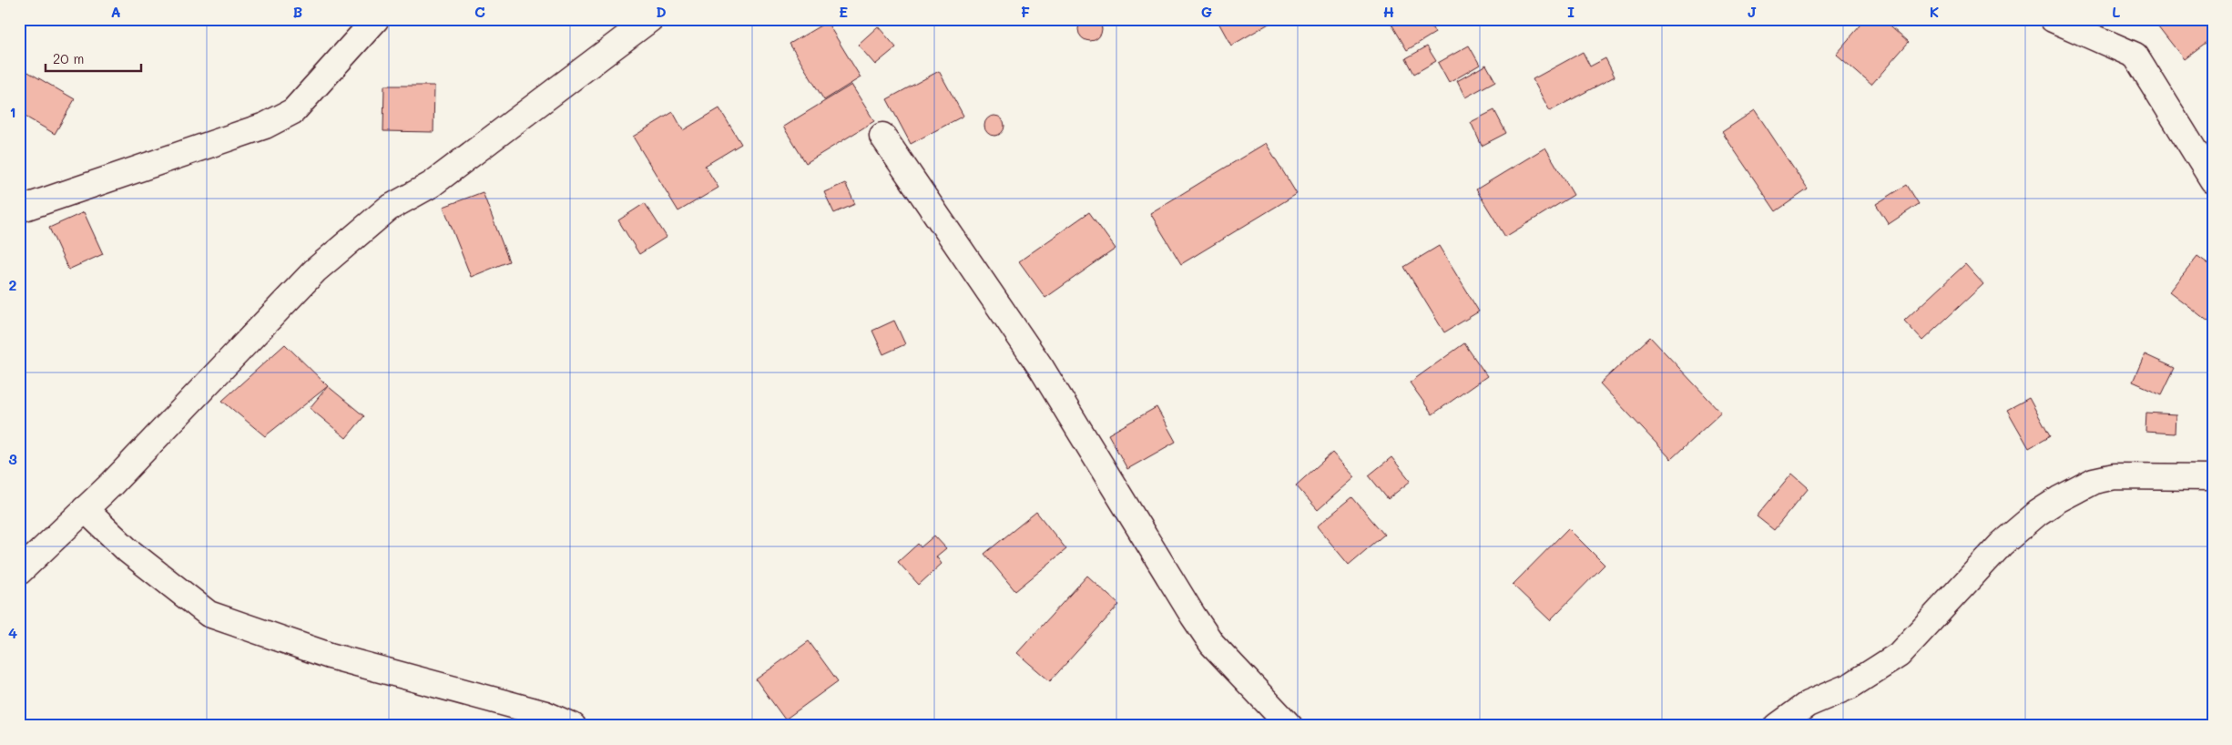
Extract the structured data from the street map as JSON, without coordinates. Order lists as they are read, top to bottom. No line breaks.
{"scale_bar":"20 m","grid":{"columns":["A","B","C","D","E","F","G","H","I","J","K","L"],"rows":["1","2","3","4"]}}
